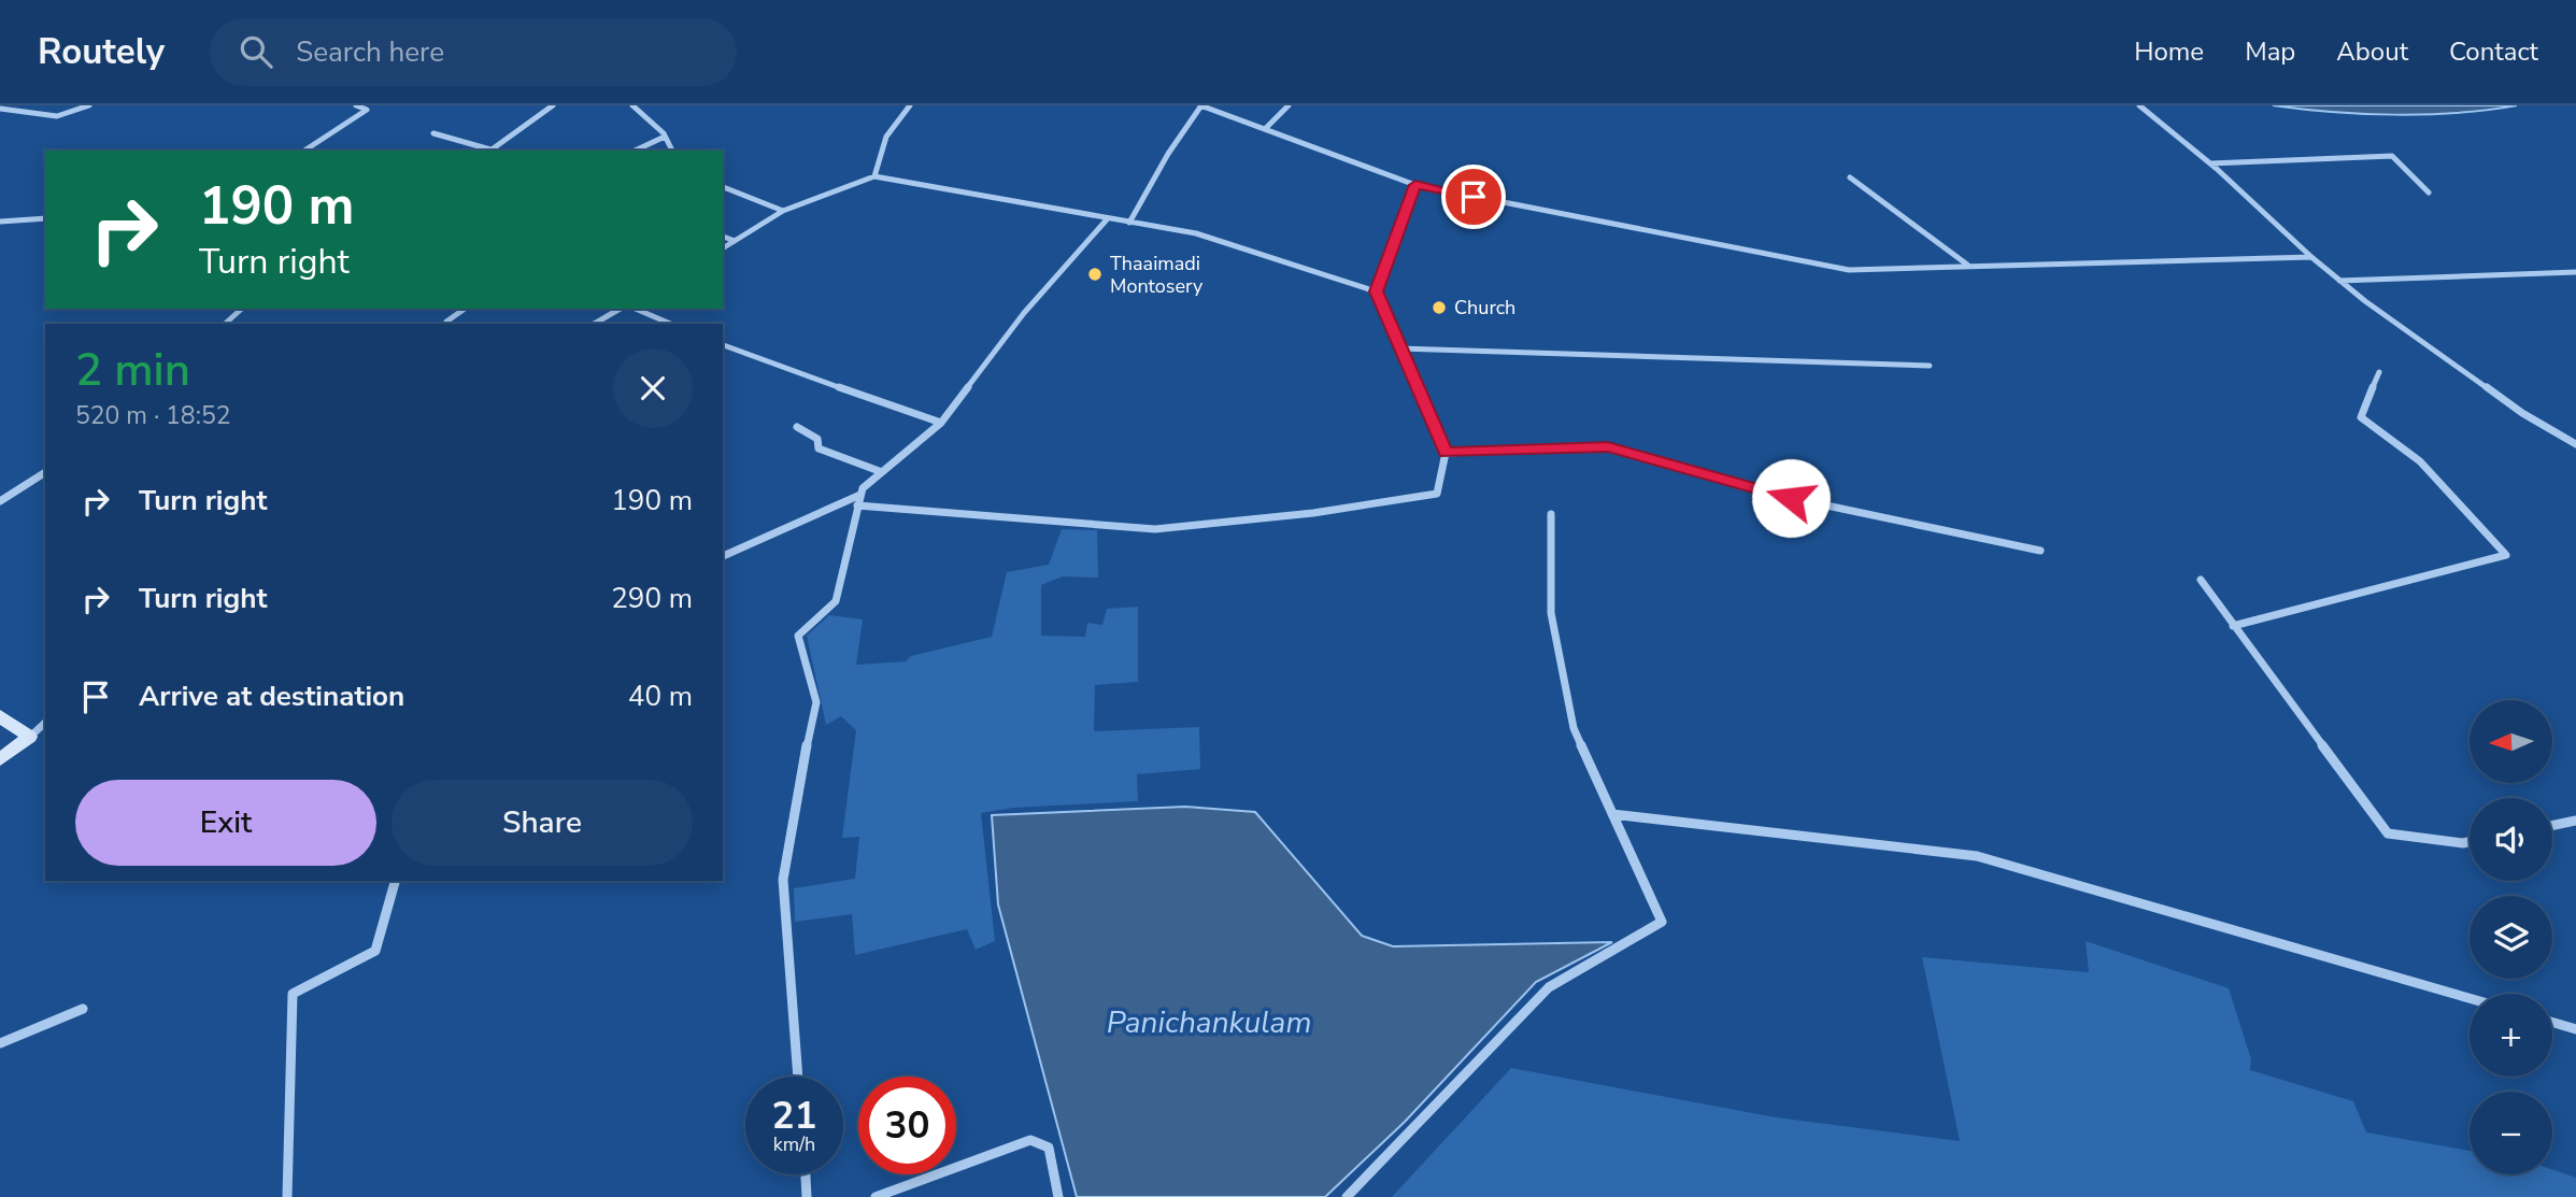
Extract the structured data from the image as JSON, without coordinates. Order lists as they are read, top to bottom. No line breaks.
{"water":["Panichankulam"],"places":["Thaaimadi Montosery","Church"],"north":"left","page":{"header":"Routely","search":"Search here","nav":["Home","Map","About","Contact"],"turn":["190 m","Turn right"],"heading":["2 min","520 m · 18:52"],"list":[{"name":"Turn right","value":"190 m"},{"name":"Turn right","value":"290 m"},{"name":"Arrive at destination","value":"40 m"}],"map_buttons":["+","−"],"buttons":["Exit","Share"],"speed":"21 km/h","limit":"30"}}
